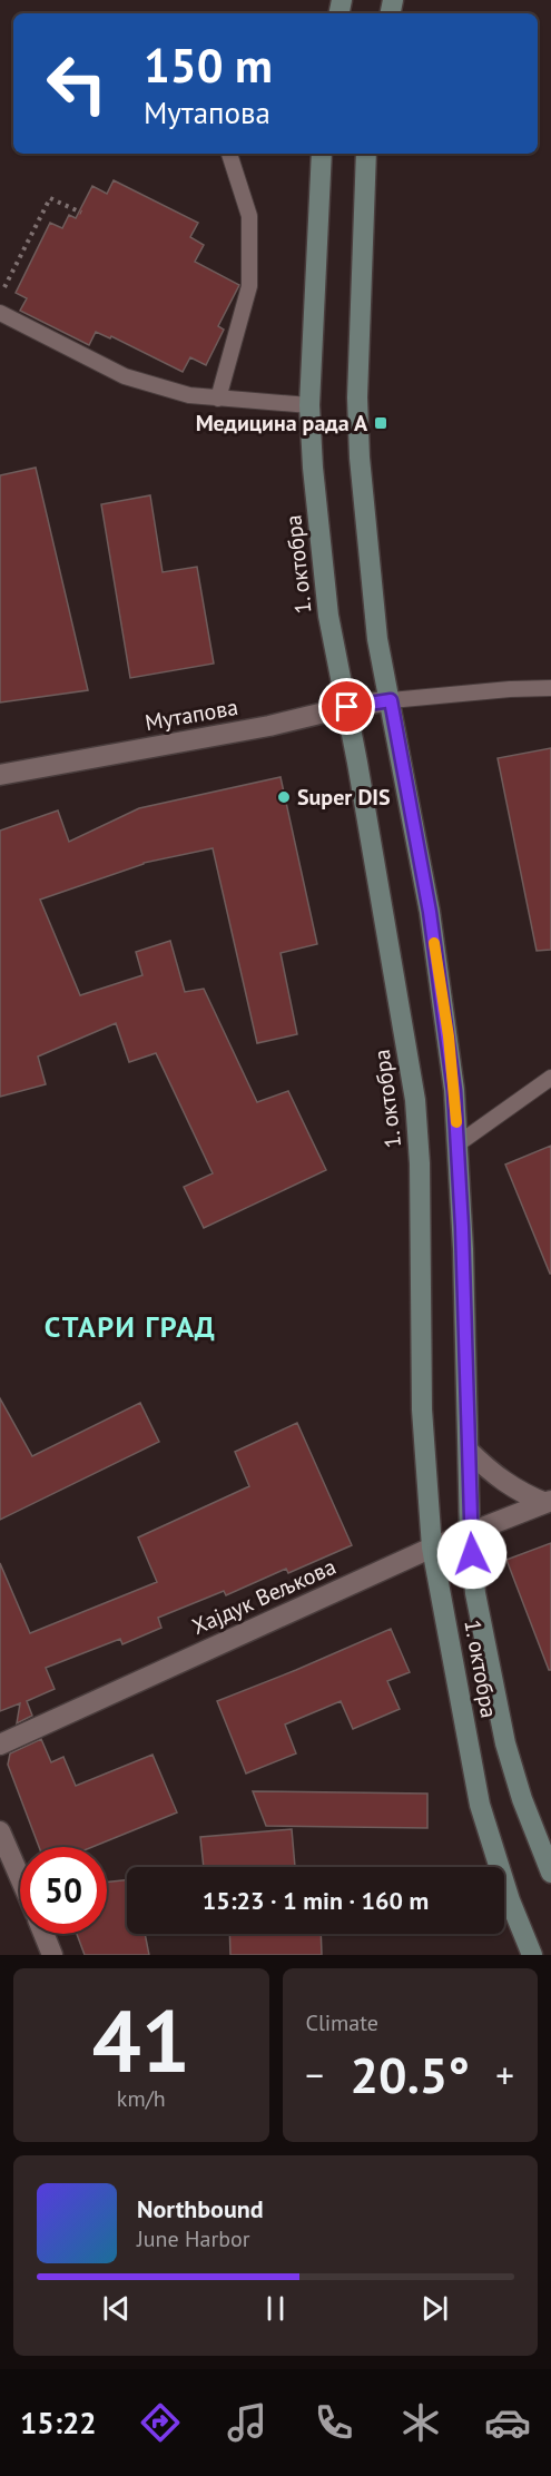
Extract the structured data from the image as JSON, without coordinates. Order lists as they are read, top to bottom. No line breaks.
{"streets":{"main road":["1. октобра"],"street":["Мутапова","Хајдук Вељкова"]},"crossings":[["1. октобра","Мутапова"],["1. октобра","Хајдук Вељкова"]],"districts":["СТАРИ ГРАД"],"places":{"transit":["Медицина рада А"],"other":["Super DIS"]},"page":{"turn":["150 m","Мутапова"],"limit":"50","trip":"15:23 · 1 min · 160 m","tile":[["41","km/h"],"Climate"],"heat":["−","20.5°","+"],"song":["Northbound","June Harbor"],"tabs":"15:22"}}
